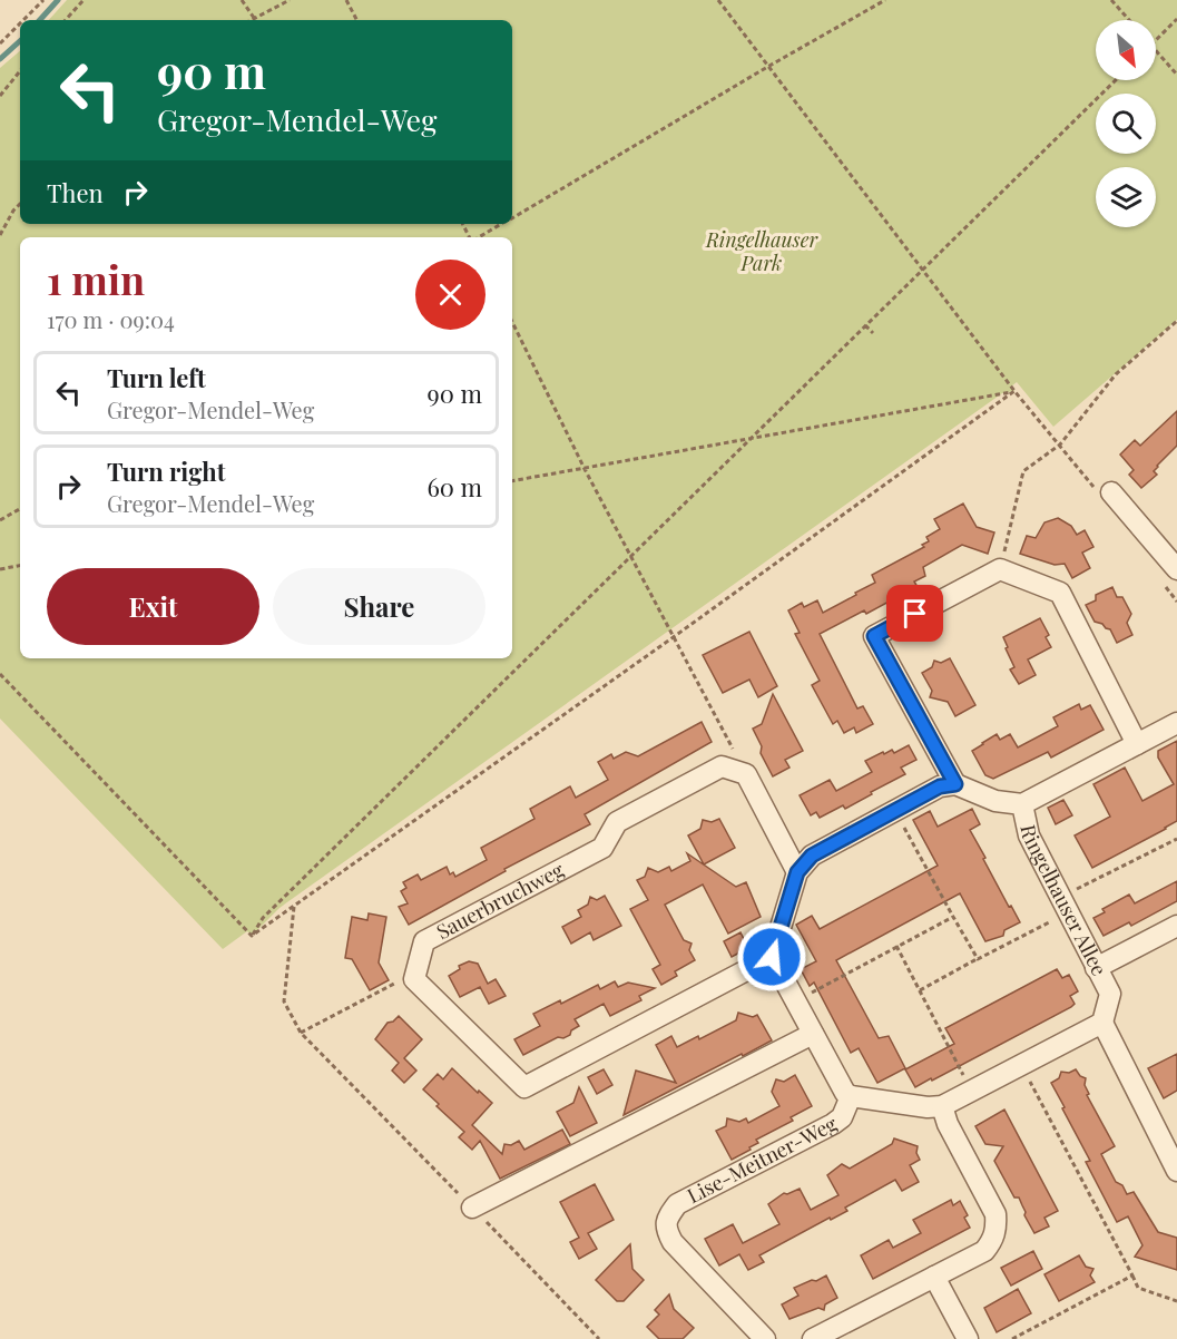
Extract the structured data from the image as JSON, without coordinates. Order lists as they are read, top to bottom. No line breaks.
{"streets":{"street":["Ringelhauser Allee","Sauerbruchweg","Lise-Meitner-Weg"]},"parks":["Ringelhauser Park"],"north":"bottom right","page":{"turn":["90 m","Gregor-Mendel-Weg"],"then":"Then","heading":["1 min","170 m · 09:04"],"list":[{"name":"Turn left","note":"Gregor-Mendel-Weg","value":"90 m"},{"name":"Turn right","note":"Gregor-Mendel-Weg","value":"60 m"}],"buttons":["Exit","Share"]}}
